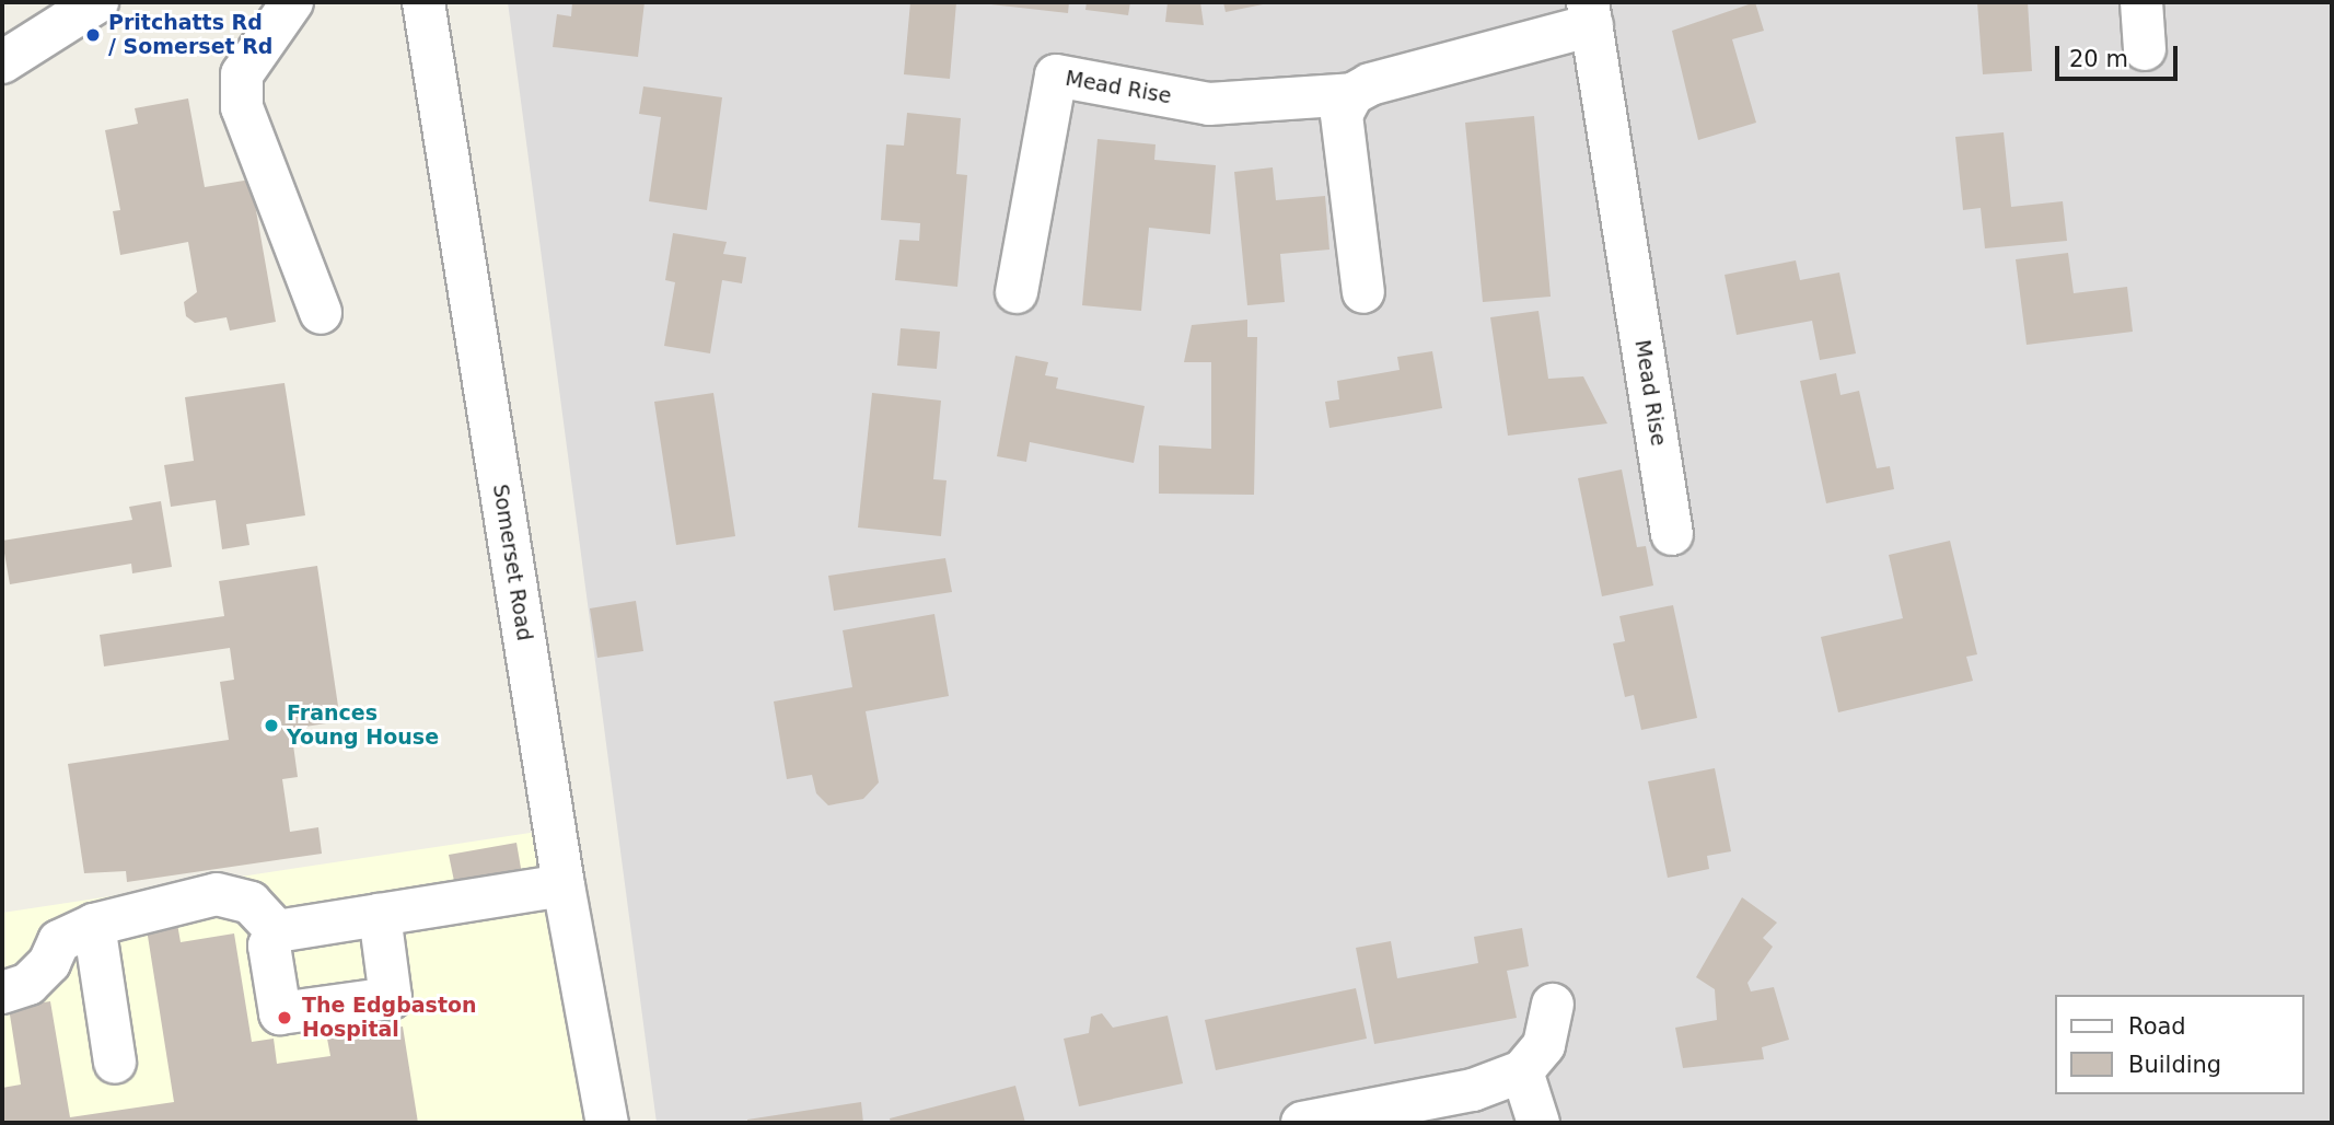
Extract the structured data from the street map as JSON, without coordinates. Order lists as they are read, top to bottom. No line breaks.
{"streets":{"street":["Mead Rise","Somerset Road"]},"places":["Pritchatts Rd / Somerset Rd","Frances Young House","The Edgbaston Hospital"],"legend":["Road","Building"],"scale_bar":"20 m"}
